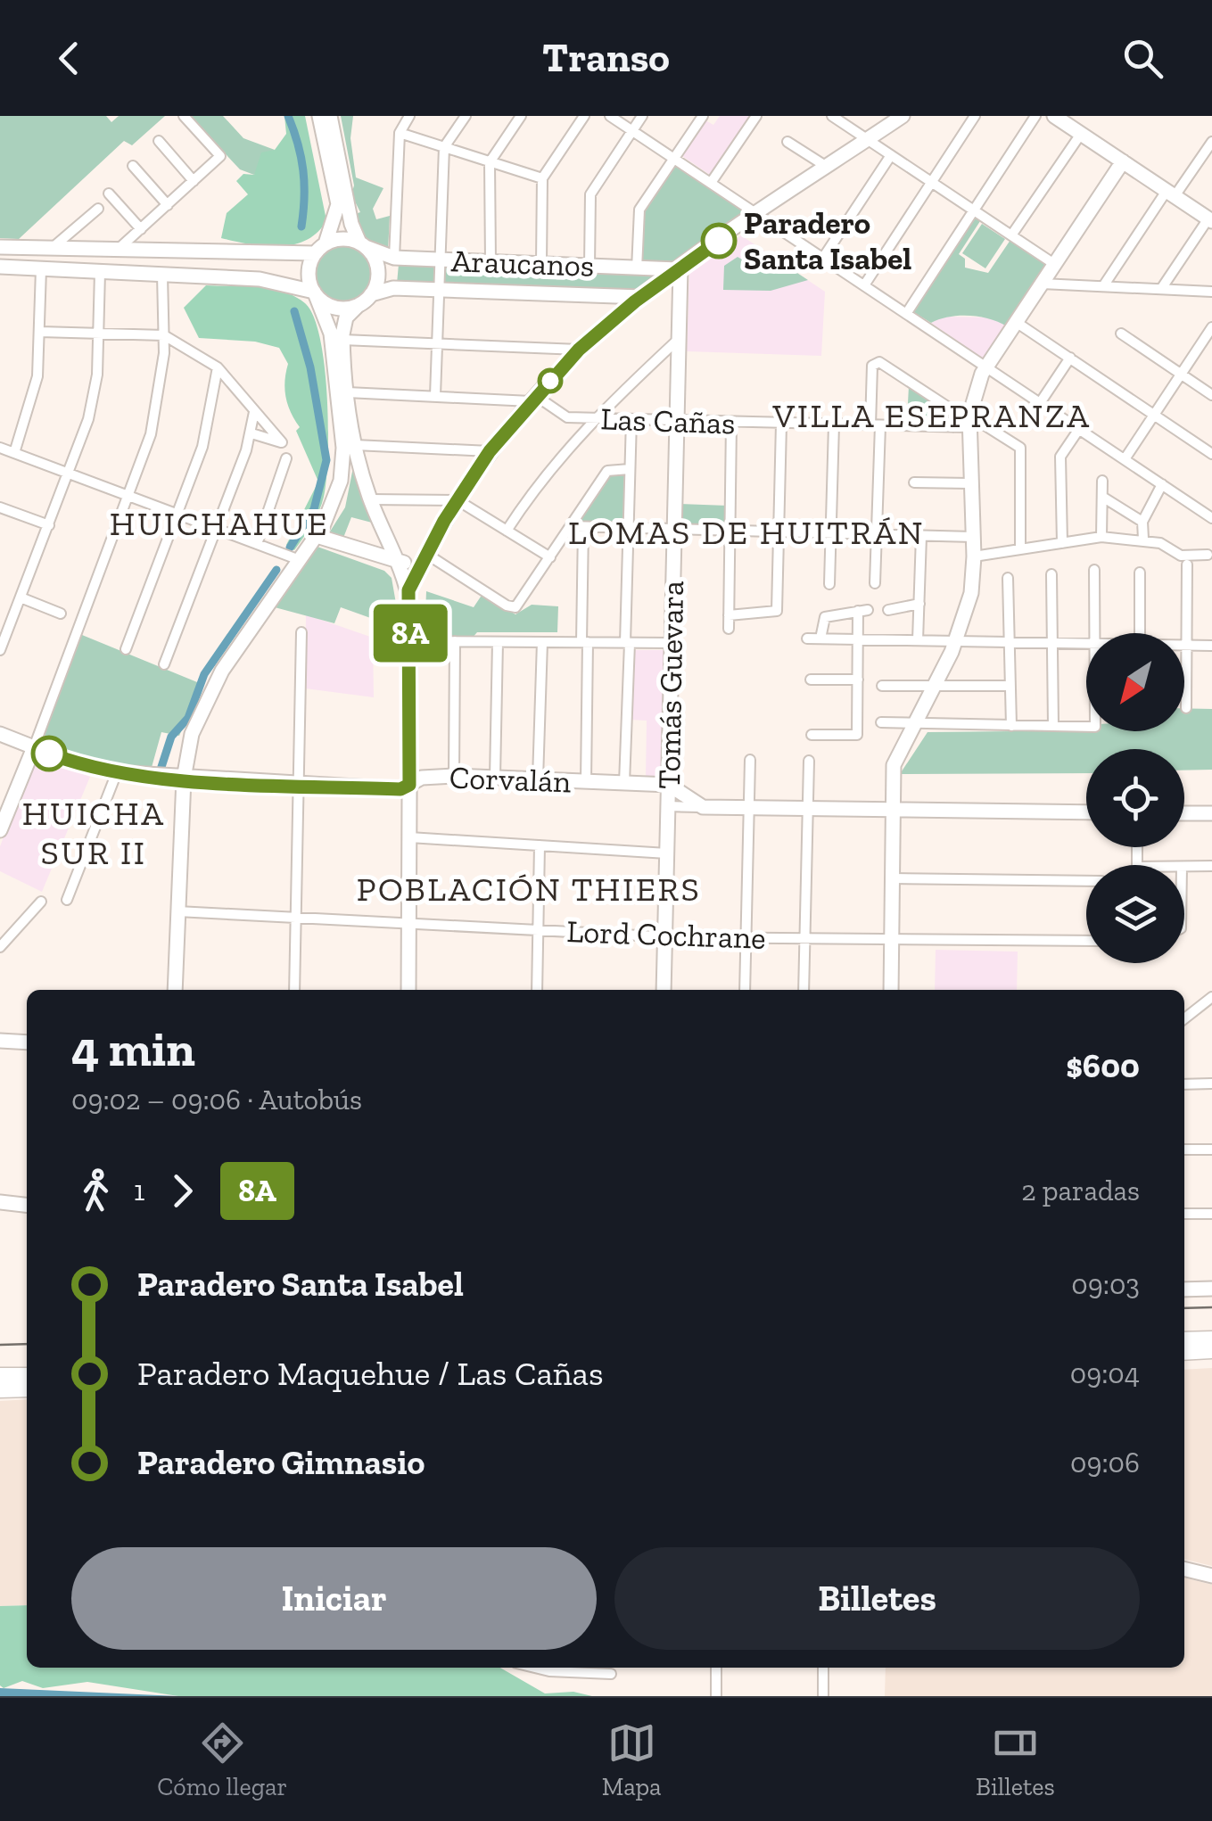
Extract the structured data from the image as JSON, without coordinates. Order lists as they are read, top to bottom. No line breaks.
{"streets":{"main road":["Araucanos","Tomás Guevara","Corvalán"],"street":["Las Cañas","Lord Cochrane"]},"crossings":[["Araucanos","Tomás Guevara"],["Las Cañas","Tomás Guevara"],["Tomás Guevara","Corvalán"],["Tomás Guevara","Lord Cochrane"]],"districts":["VILLA ESEPRANZA","HUICHAHUE","LOMAS DE HUITRÁN","HUICHA SUR II","POBLACIÓN THIERS"],"places":["Paradero Santa Isabel"],"lines":["bus line 8A"],"north":"bottom left","page":{"header":"Transo","on_map":"8A","heading":["4 min","09:02 – 09:06 · Autobús","$600"],"legs":["1","8A","2 paradas"],"list":[{"name":"Paradero Santa Isabel","value":"09:03"},{"name":"Paradero Maquehue / Las Cañas","value":"09:04"},{"name":"Paradero Gimnasio","value":"09:06"}],"buttons":["Iniciar","Billetes"],"tabs":["Cómo llegar","Mapa","Billetes"]}}
